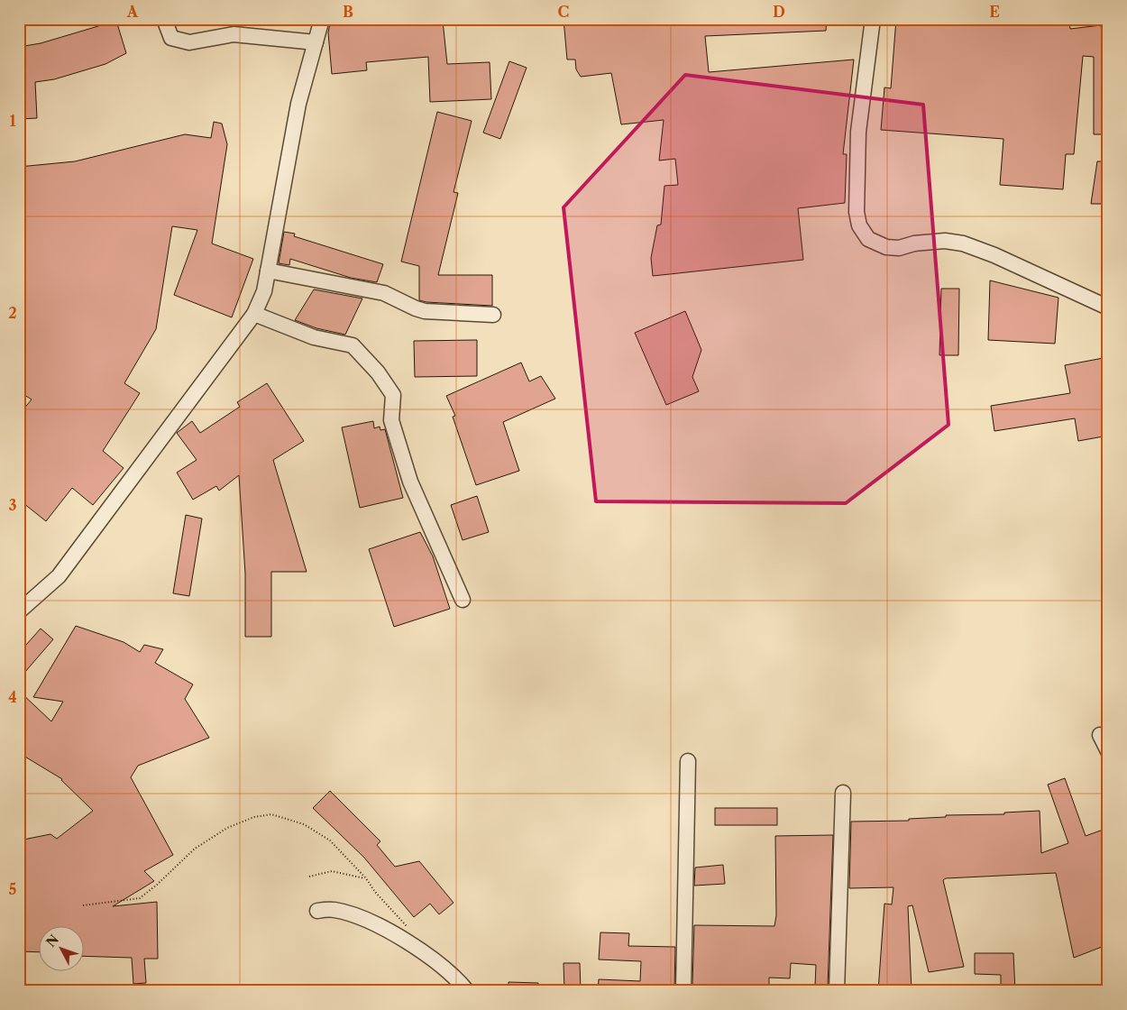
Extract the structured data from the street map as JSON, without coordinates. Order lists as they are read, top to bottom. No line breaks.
{"north":"top left","grid":{"columns":["A","B","C","D","E"],"rows":["1","2","3","4","5"]}}
